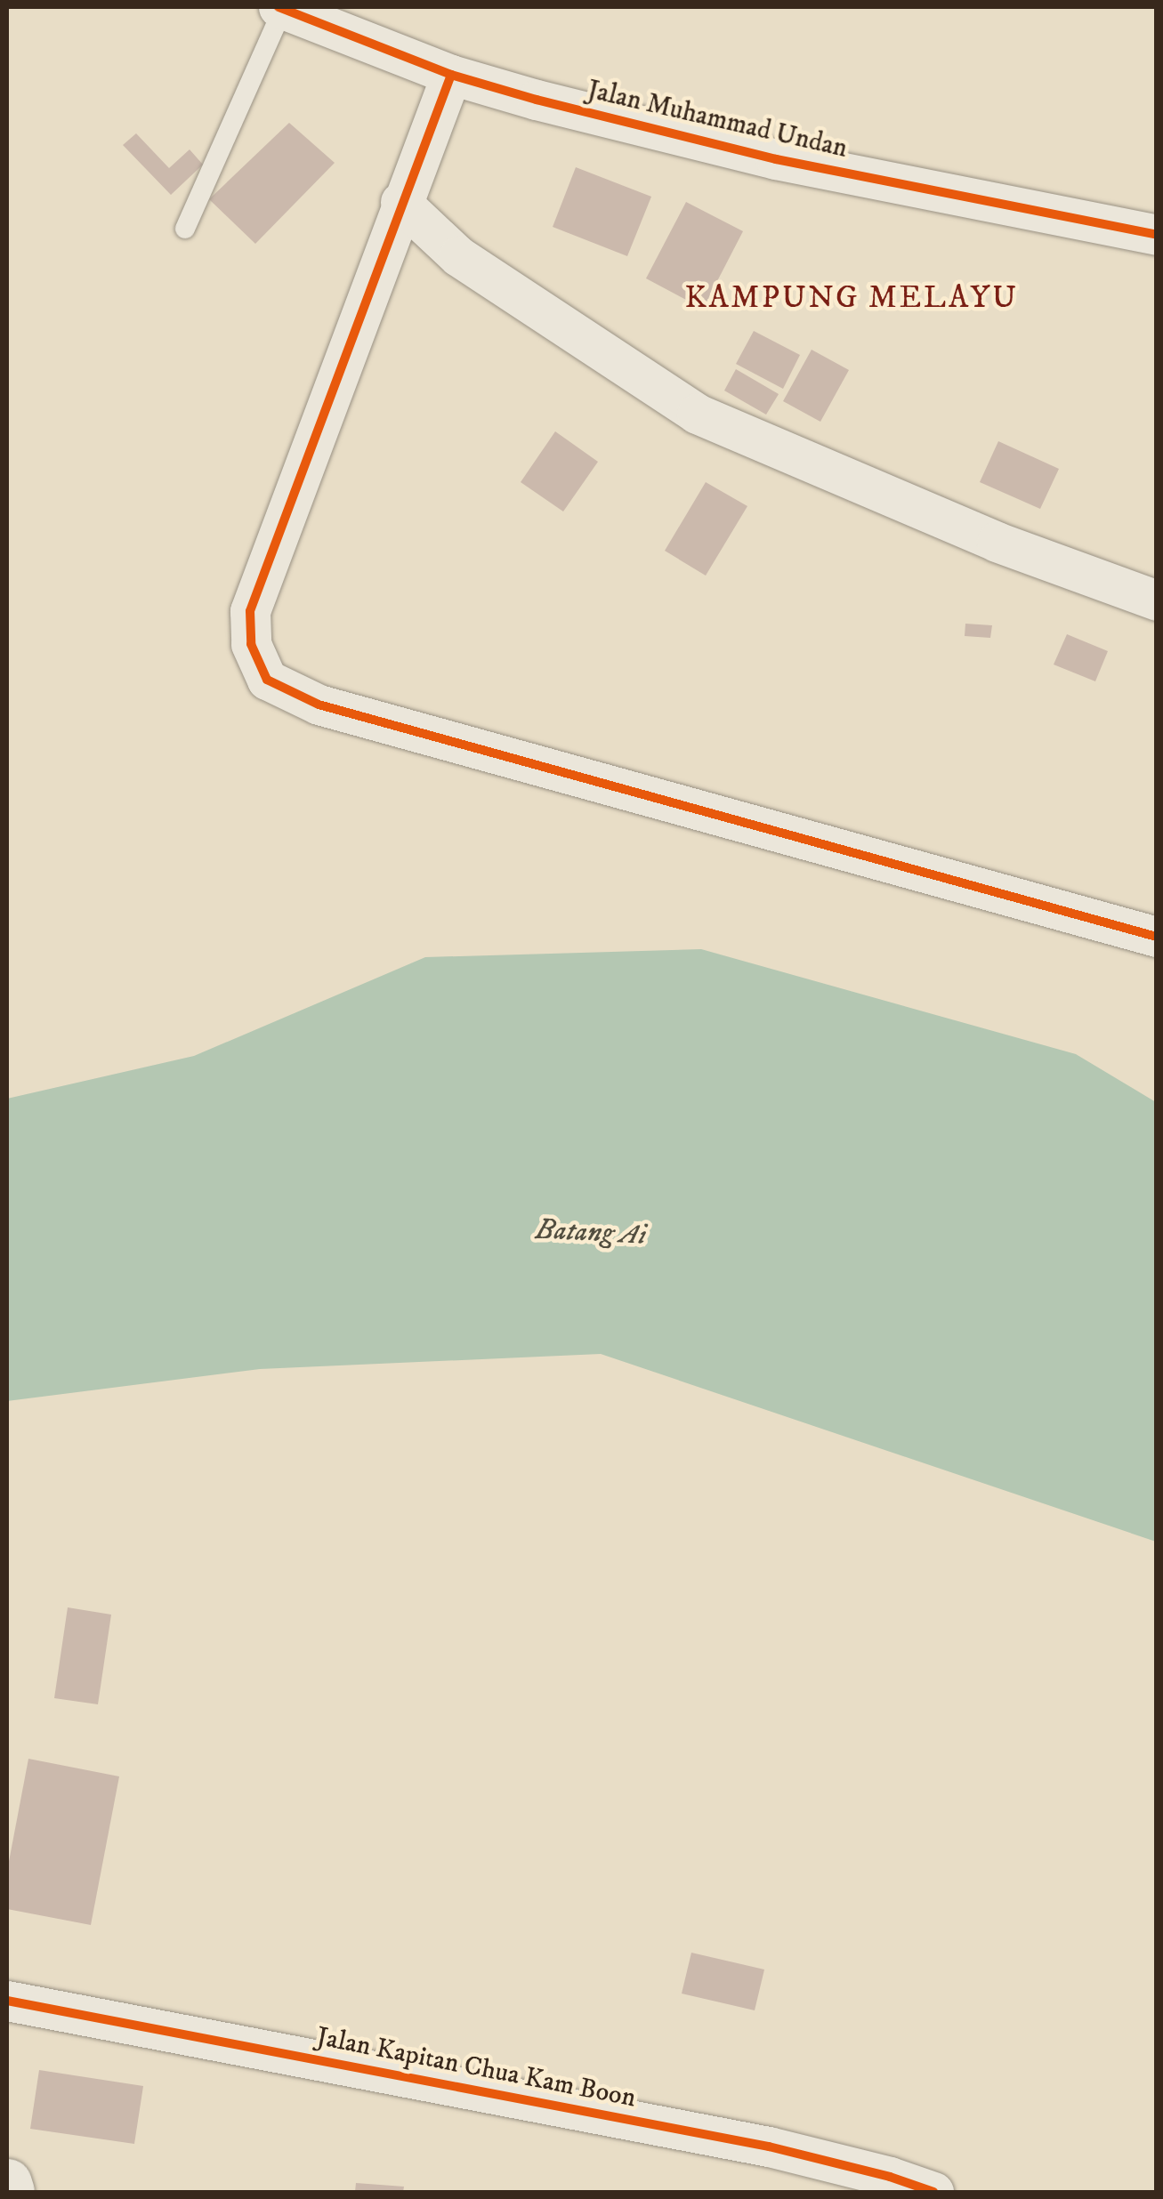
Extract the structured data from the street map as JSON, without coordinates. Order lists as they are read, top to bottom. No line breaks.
{"streets":{"street":["Jalan Muhammad Undan","Jalan Kapitan Chua Kam Boon"]},"districts":["KAMPUNG MELAYU"],"water":["Batang Ai"]}
